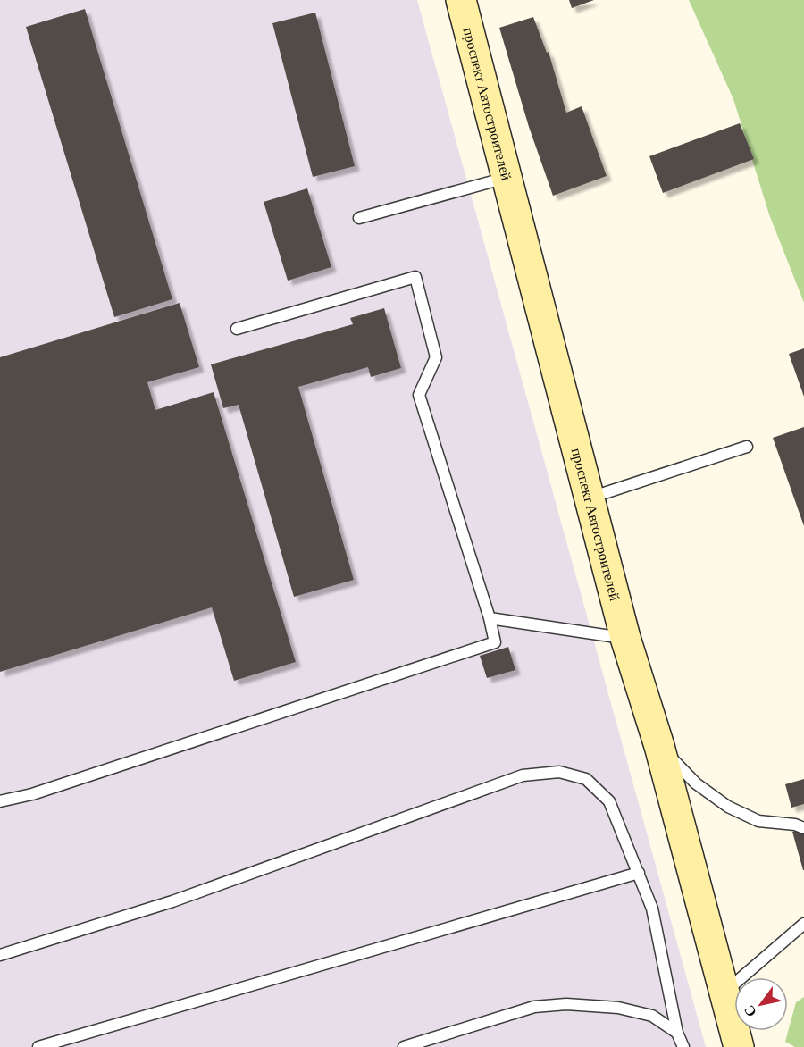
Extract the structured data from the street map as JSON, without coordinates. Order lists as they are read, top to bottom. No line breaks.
{"streets":{"main road":["проспект Автостроителей"]},"north":"bottom left"}
